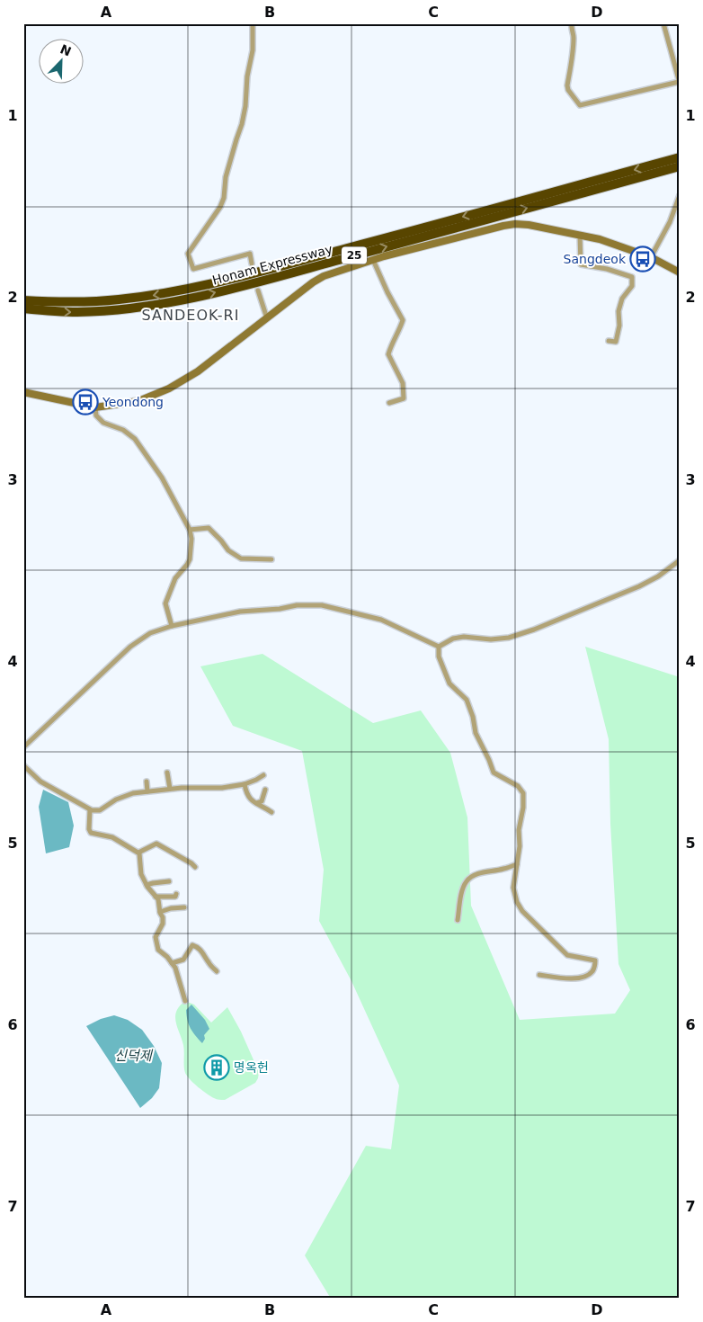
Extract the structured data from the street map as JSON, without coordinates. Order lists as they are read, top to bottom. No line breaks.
{"streets":{"highway":["25","Honam Expressway"]},"districts":["SANDEOK-RI"],"water":["신덕제"],"places":{"bus stop":["Sangdeok","Yeondong"],"building":["명옥헌"]},"north":"top right","grid":{"columns":["A","B","C","D"],"rows":["1","2","3","4","5","6","7"]}}
